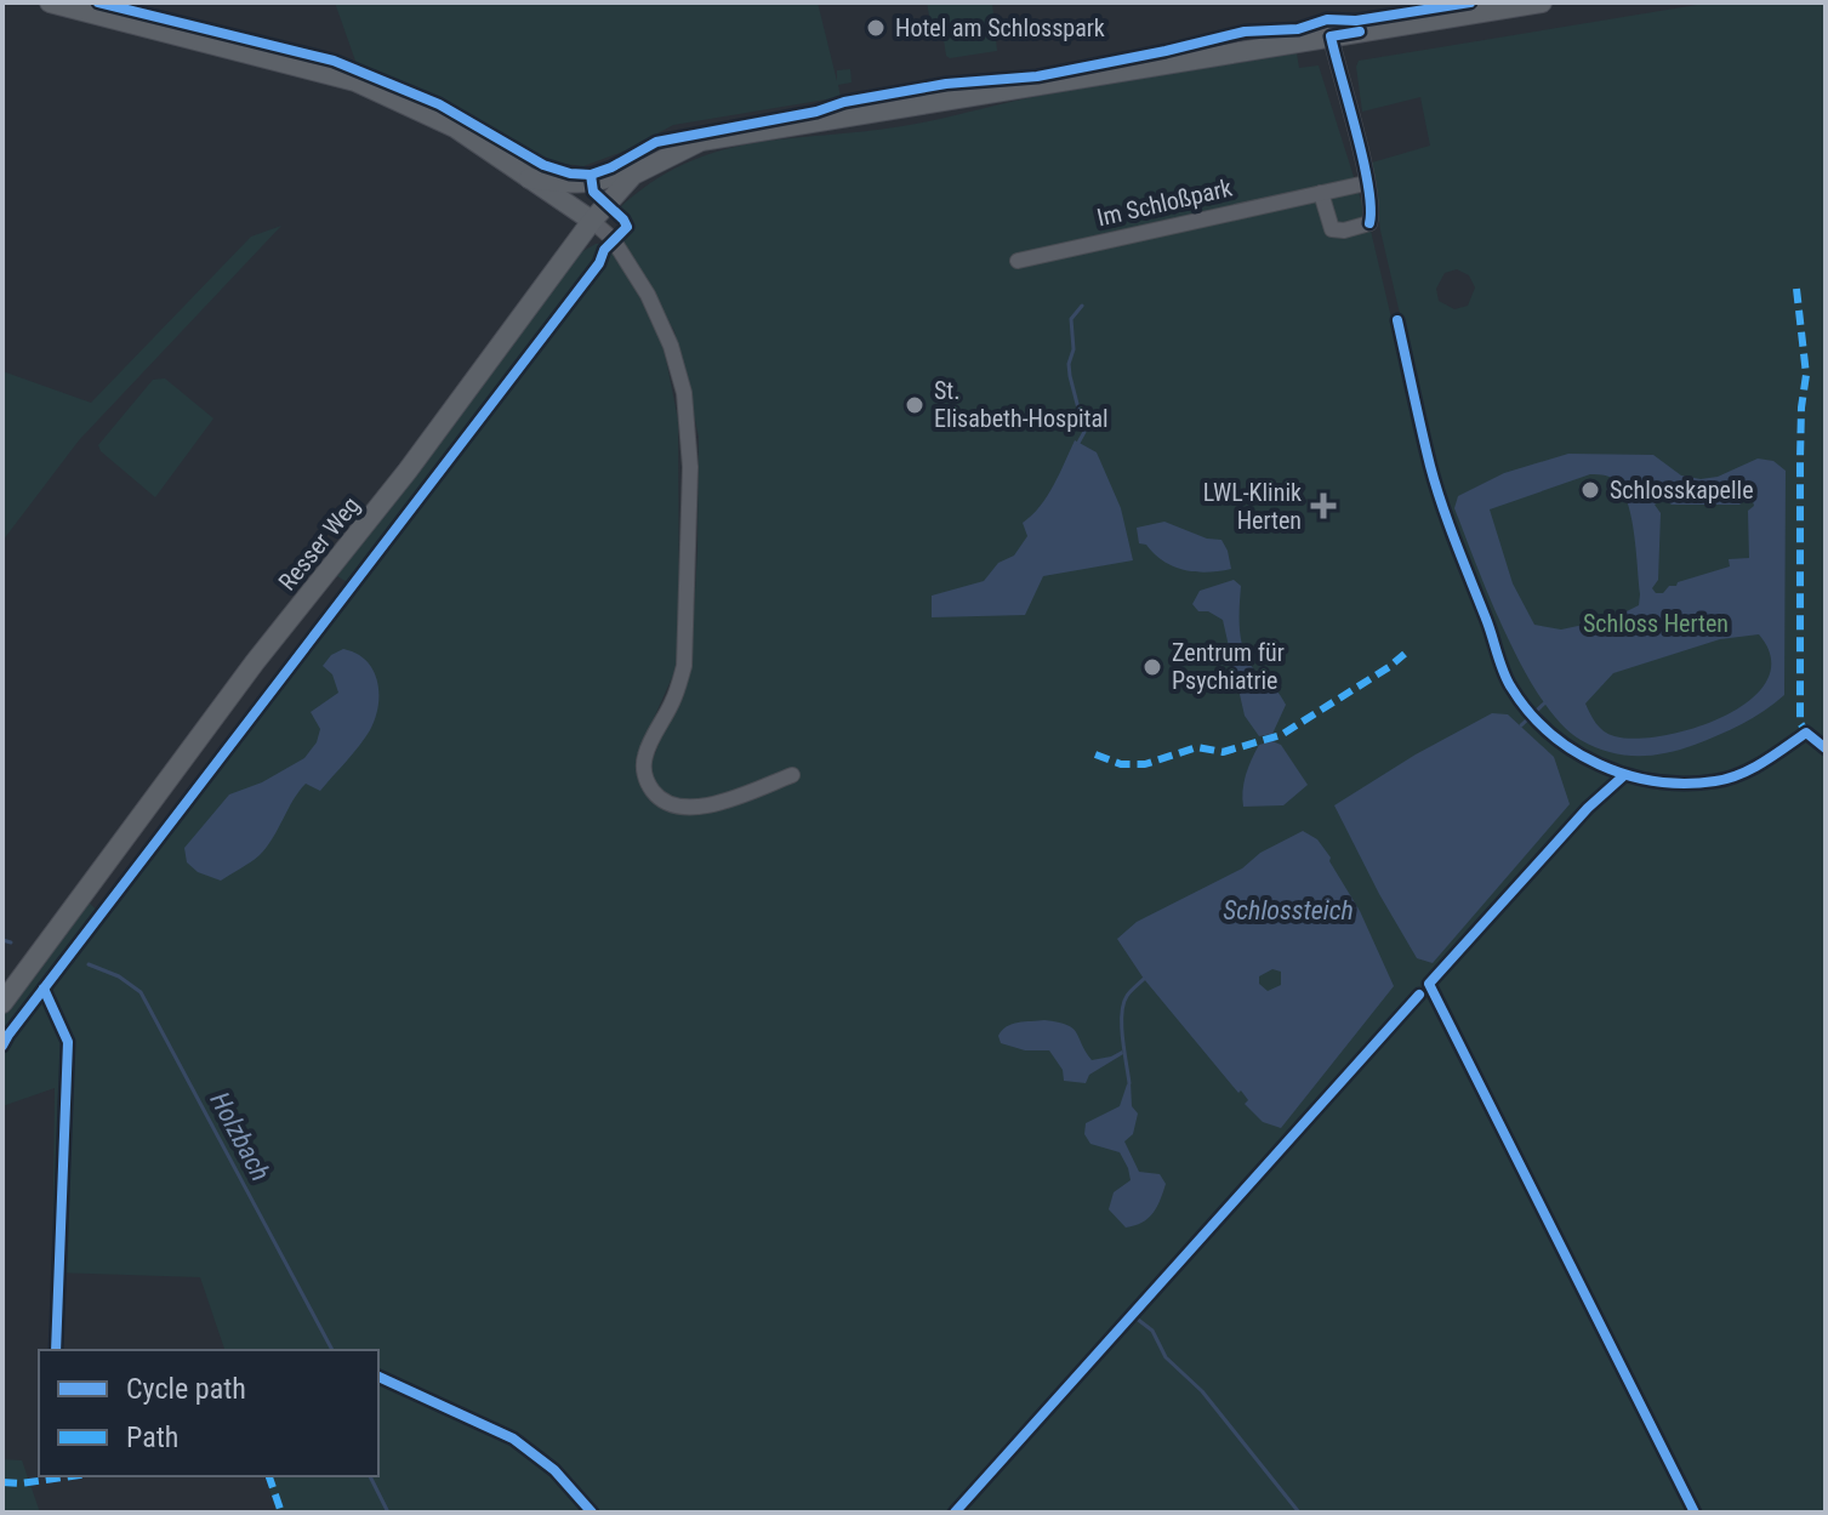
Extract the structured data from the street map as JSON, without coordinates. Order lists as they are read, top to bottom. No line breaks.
{"streets":{"main road":["Resser Weg"],"street":["Im Schloßpark"]},"water":["Schlossteich","Holzbach"],"parks":["Schloss Herten"],"places":{"other":["Hotel am Schlosspark","St. Elisabeth-Hospital","Schlosskapelle","Zentrum für Psychiatrie"],"health":["LWL-Klinik Herten"]},"legend":["Cycle path","Path"]}
